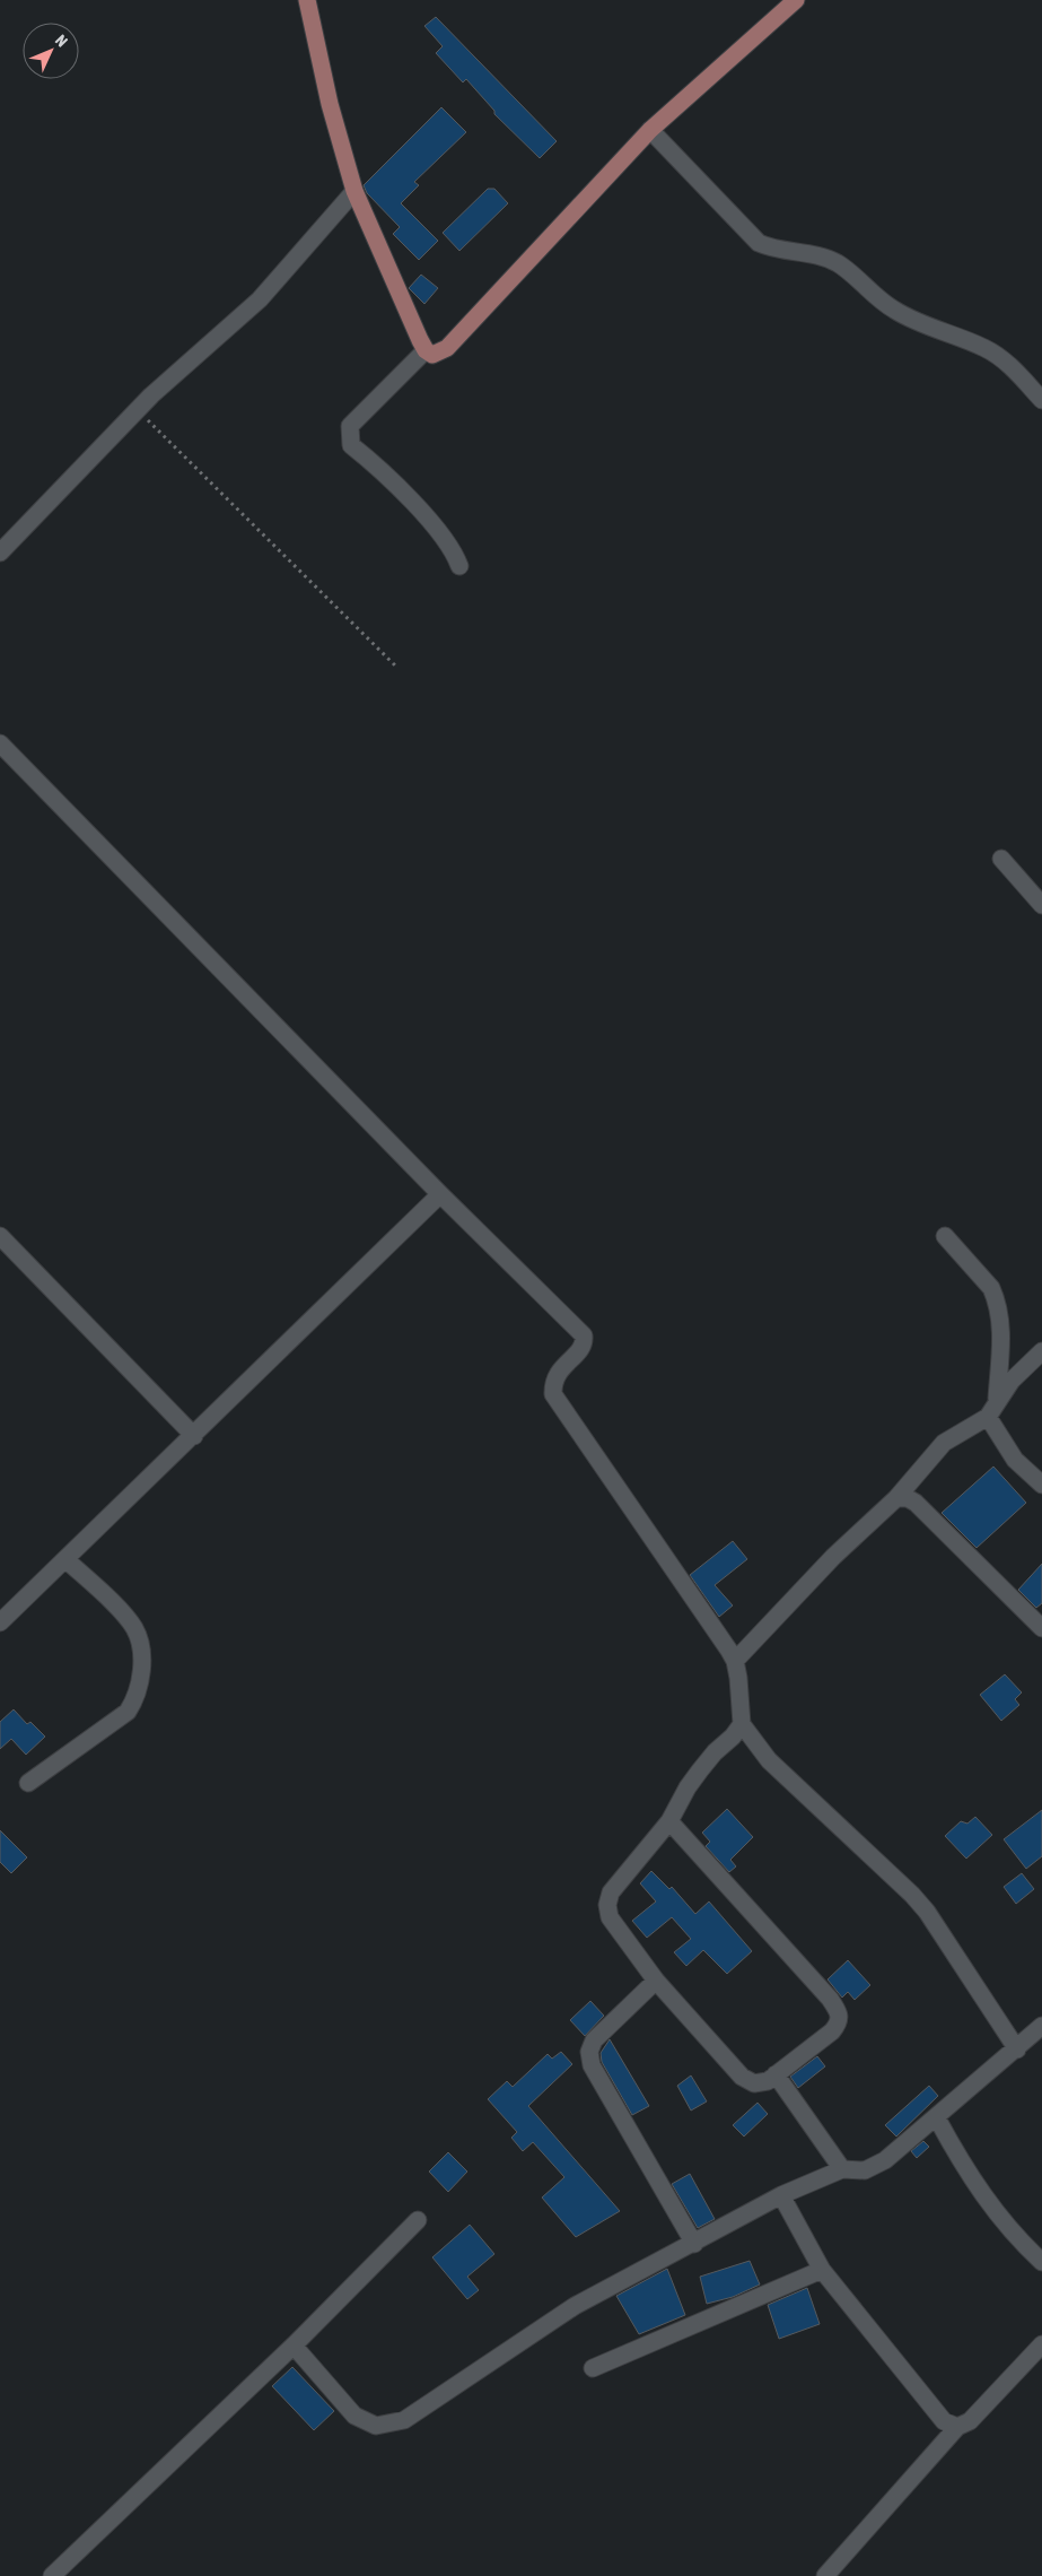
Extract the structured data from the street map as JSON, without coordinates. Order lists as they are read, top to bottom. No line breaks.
{"north":"top right"}
